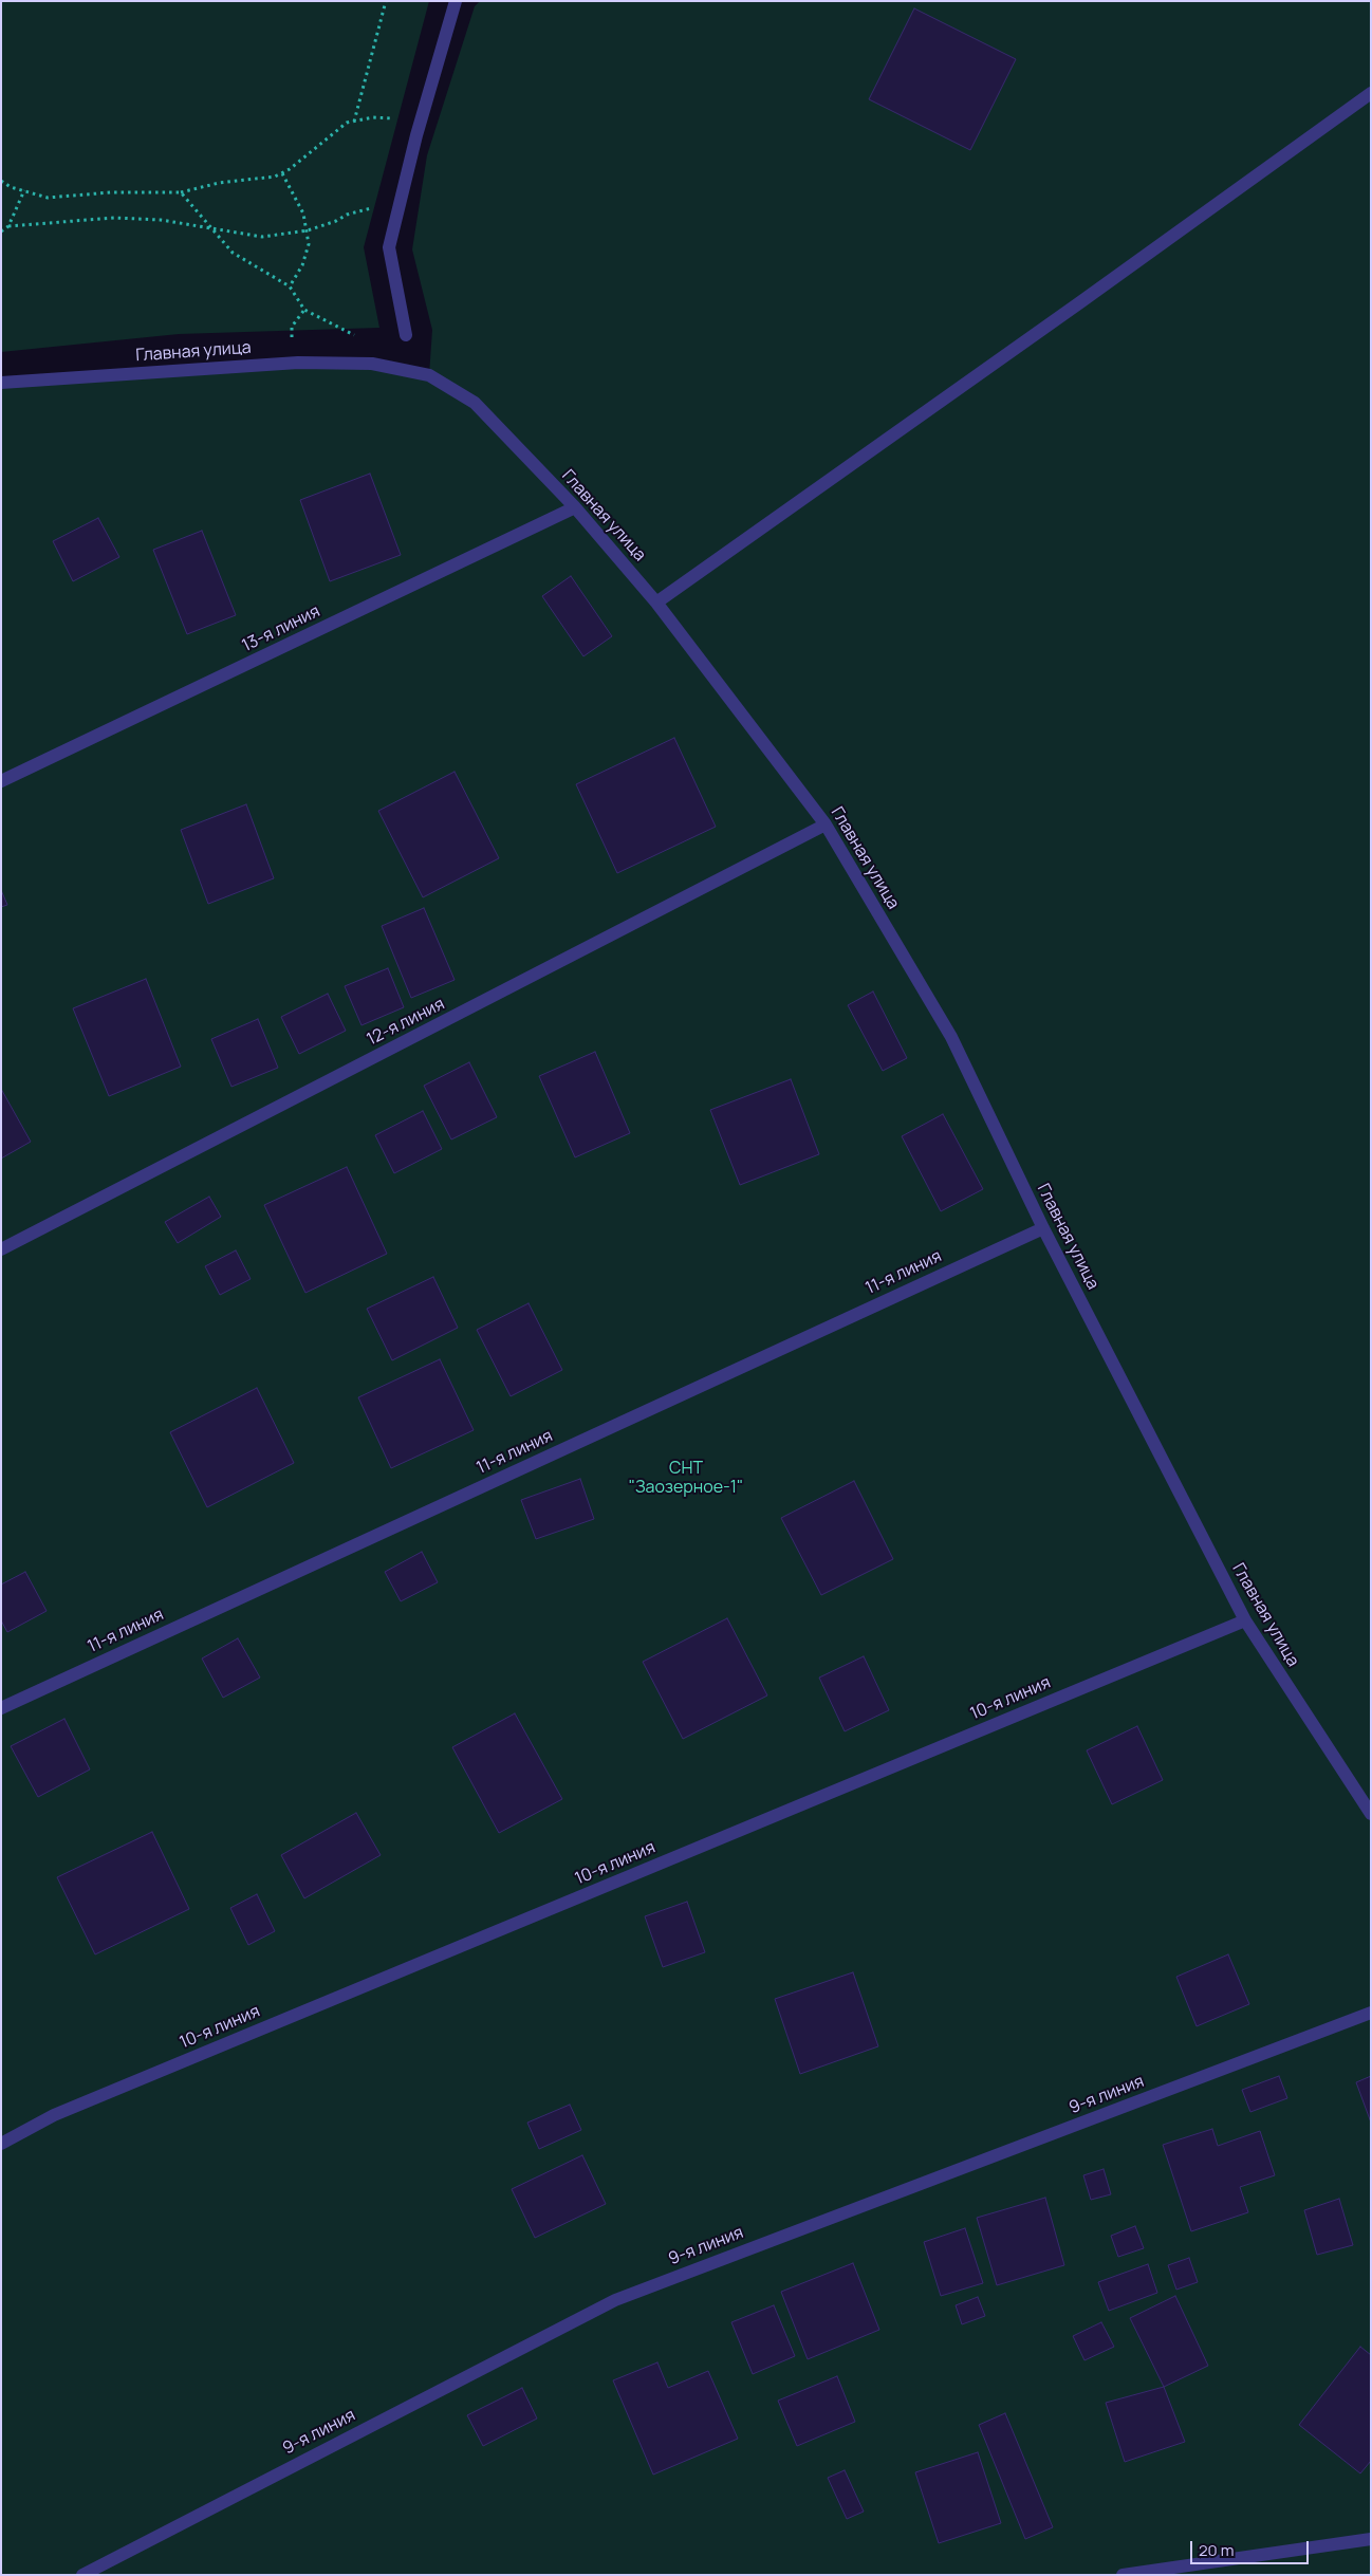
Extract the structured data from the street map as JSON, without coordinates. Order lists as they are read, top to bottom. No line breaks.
{"streets":{"street":["Главная улица","13-я линия","12-я линия","11-я линия","10-я линия","9-я линия"]},"crossings":[["Главная улица","13-я линия"],["Главная улица","12-я линия"],["Главная улица","11-я линия"],["Главная улица","10-я линия"]],"parks":["СНТ \"Заозерное-1\""],"scale_bar":"20 m"}
